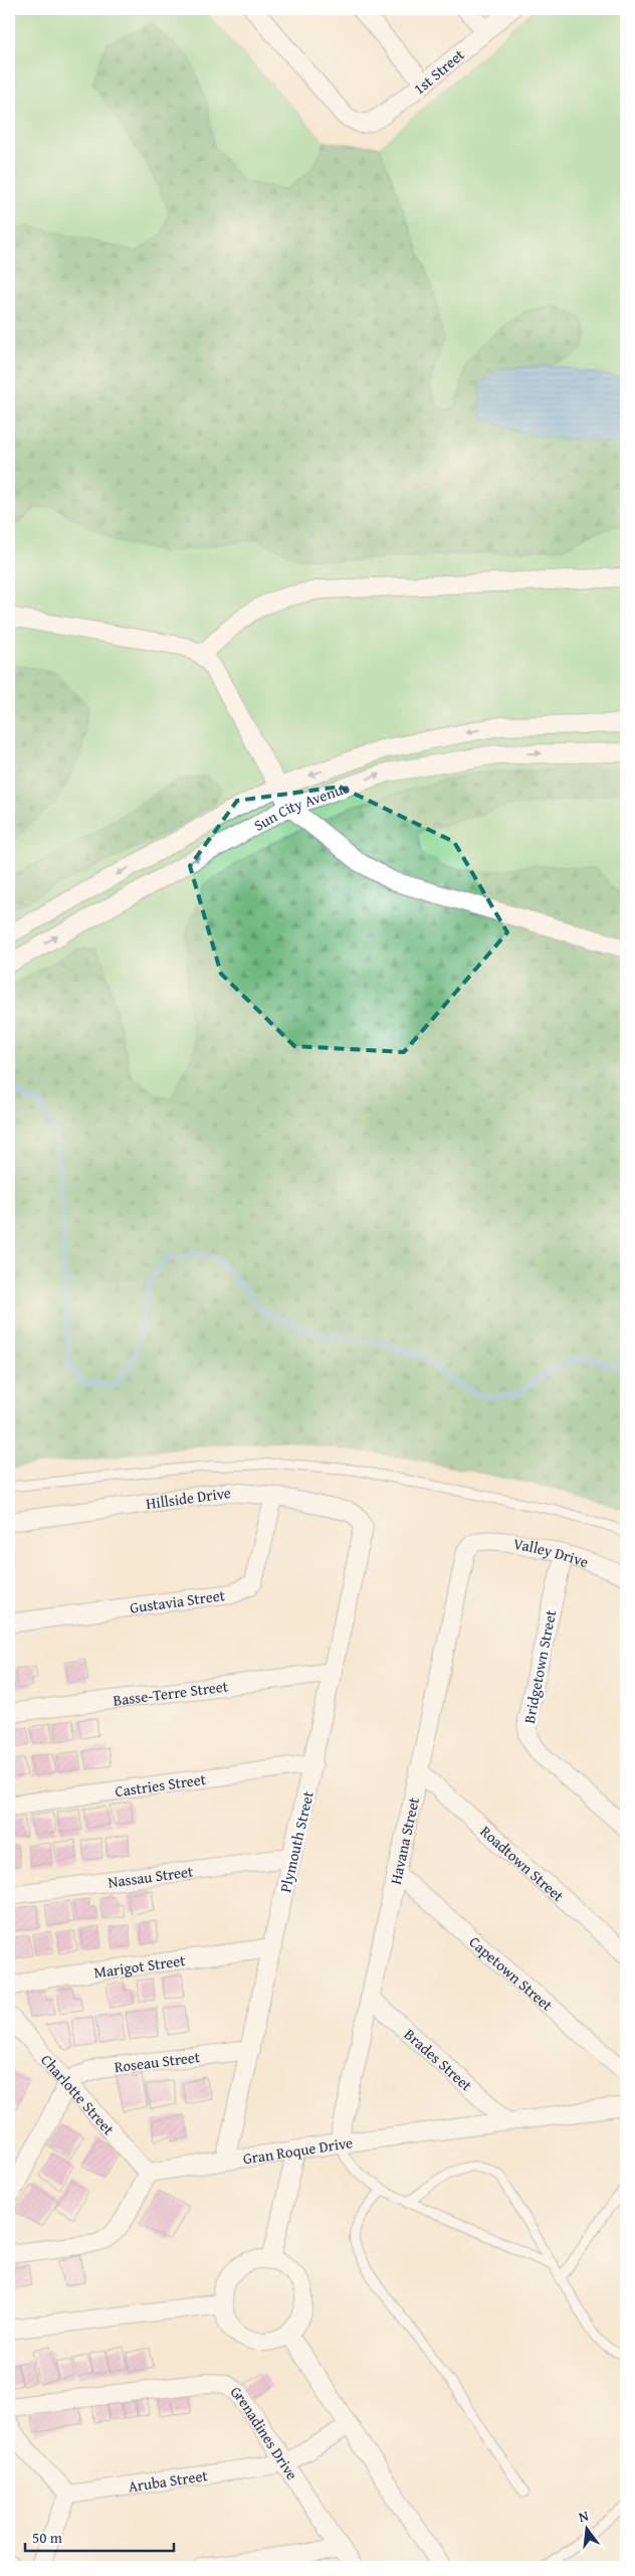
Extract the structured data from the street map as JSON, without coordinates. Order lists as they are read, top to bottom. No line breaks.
{"streets":{"street":["1st Street","Sun City Avenue","Hillside Drive","Valley Drive","Gustavia Street","Bridgetown Street","Basse-Terre Street","Castries Street","Plymouth Street","Havana Street","Roadtown Street","Nassau Street","Marigot Street","Capetown Street","Brades Street","Roseau Street","Charlotte Street","Gran Roque Drive","Grenadines Drive","Aruba Street"]},"crossings":[["Hillside Drive","Gustavia Street"],["Hillside Drive","Plymouth Street"],["Valley Drive","Bridgetown Street"],["Valley Drive","Havana Street"],["Basse-Terre Street","Plymouth Street"],["Castries Street","Plymouth Street"],["Plymouth Street","Nassau Street"],["Plymouth Street","Marigot Street"],["Plymouth Street","Roseau Street"],["Plymouth Street","Gran Roque Drive"],["Havana Street","Roadtown Street"],["Havana Street","Capetown Street"],["Havana Street","Brades Street"],["Havana Street","Gran Roque Drive"],["Brades Street","Gran Roque Drive"],["Roseau Street","Charlotte Street"],["Charlotte Street","Gran Roque Drive"],["Grenadines Drive","Aruba Street"]],"scale_bar":"50 m","north":"top"}
